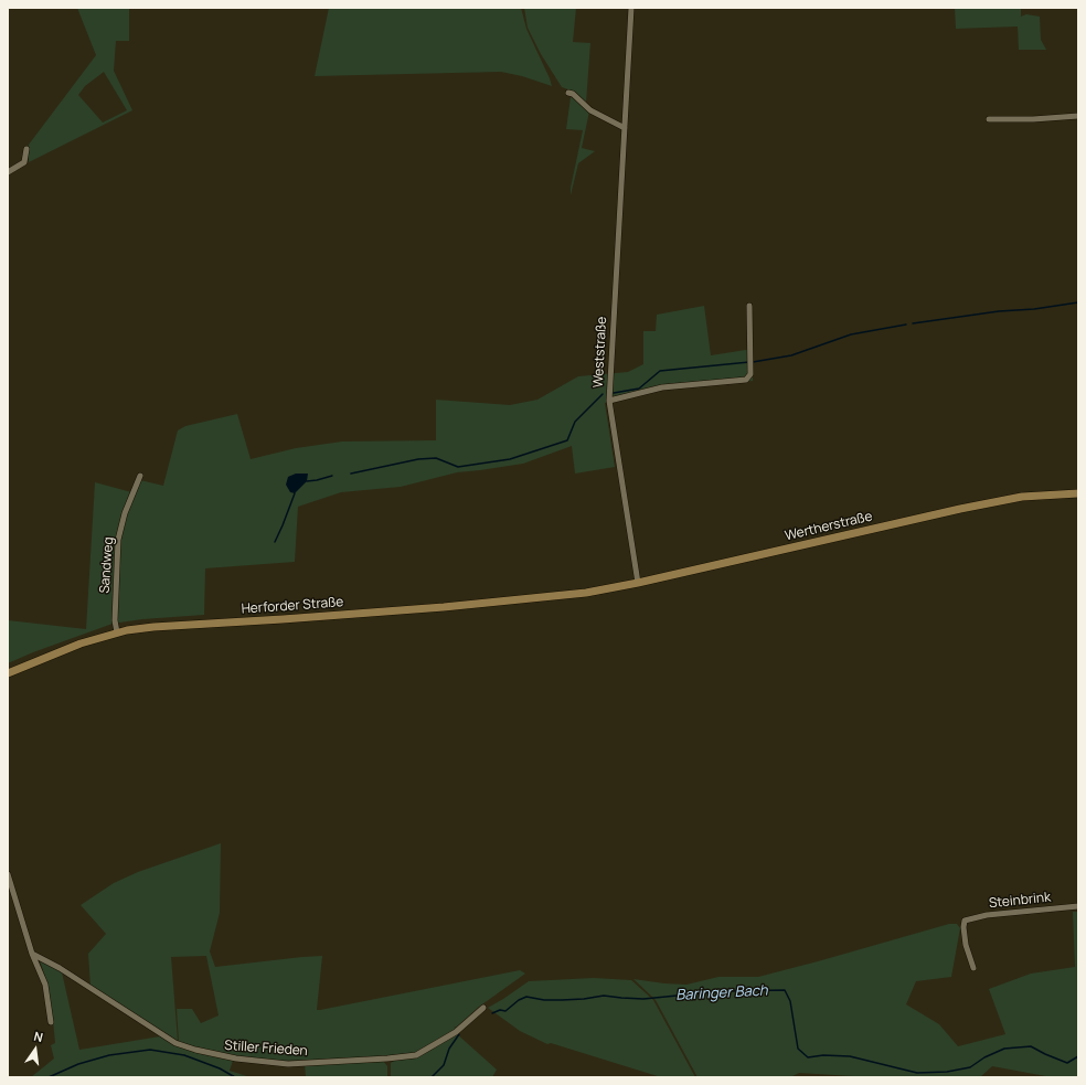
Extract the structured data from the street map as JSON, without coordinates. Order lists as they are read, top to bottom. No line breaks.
{"streets":{"main road":["Wertherstraße","Herforder Straße"],"street":["Weststraße","Sandweg","Steinbrink","Stiller Frieden"]},"crossings":[["Weststraße","Wertherstraße"],["Wertherstraße","Herforder Straße"],["Sandweg","Herforder Straße"]],"water":["Baringer Bach"],"north":"top"}
